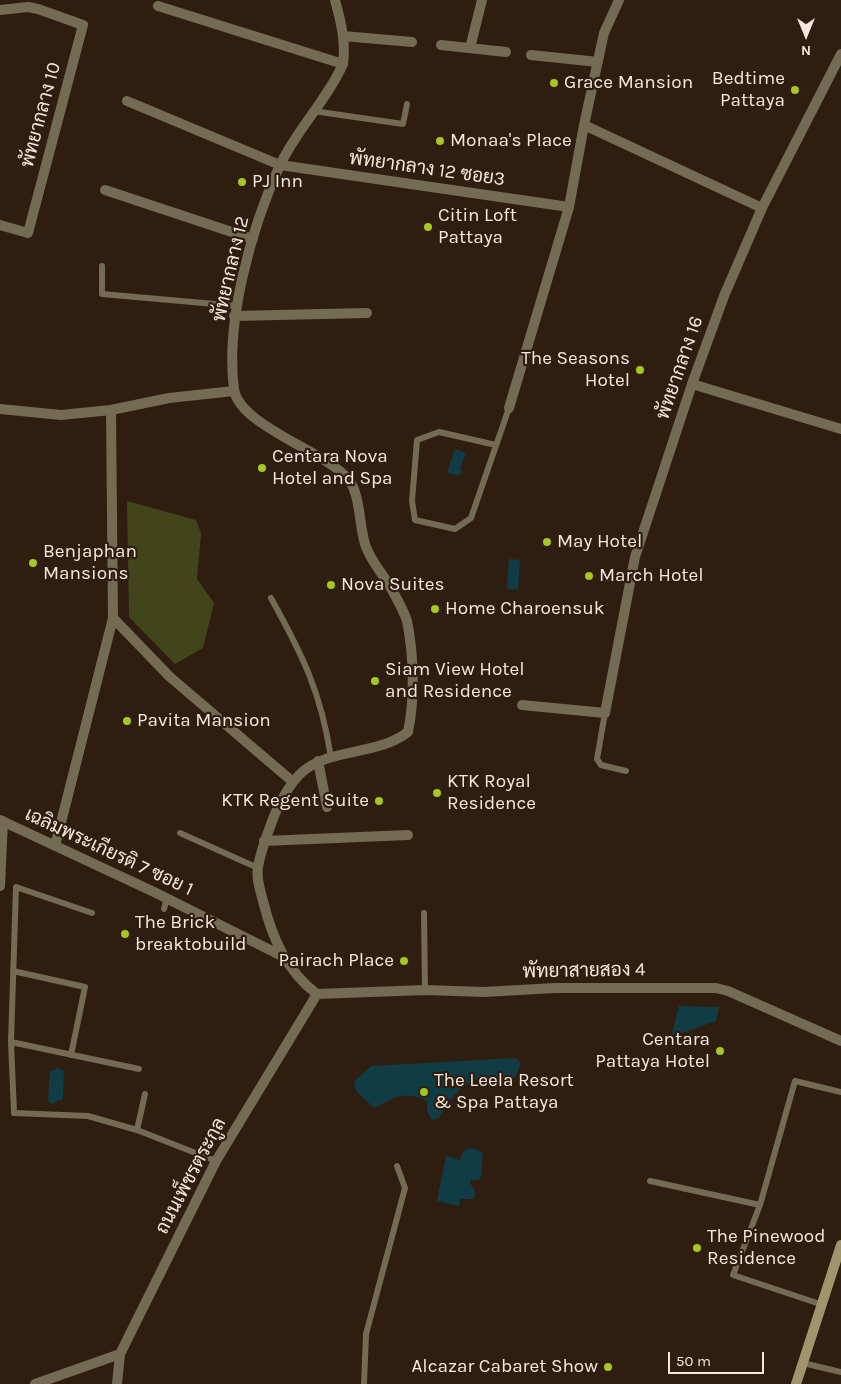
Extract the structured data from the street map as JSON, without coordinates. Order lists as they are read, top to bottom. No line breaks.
{"streets":{"street":["พัทยากลาง 10","พัทยากลาง 12 ซอย3","พัทยากลาง 12","พัทยากลาง 16","เฉลิมพระเกียรติ 7 ซอย 1","พัทยาสายสอง 4","ถนนเพ็ชรตระกูล"]},"crossings":[["พัทยากลาง 12 ซอย3","พัทยากลาง 12"],["พัทยาสายสอง 4","ถนนเพ็ชรตระกูล"]],"places":["Grace Mansion","Bedtime Pattaya","Monaa's Place","PJ Inn","Citin Loft Pattaya","The Seasons Hotel","Centara Nova Hotel and Spa","May Hotel","Benjaphan Mansions","March Hotel","Nova Suites","Home Charoensuk","Siam View Hotel and Residence","Pavita Mansion","KTK Royal Residence","KTK Regent Suite","The Brick breaktobuild","Pairach Place","Centara Pattaya Hotel","The Leela Resort & Spa Pattaya","The Pinewood Residence","Alcazar Cabaret Show"],"scale_bar":"50 m","north":"bottom"}
